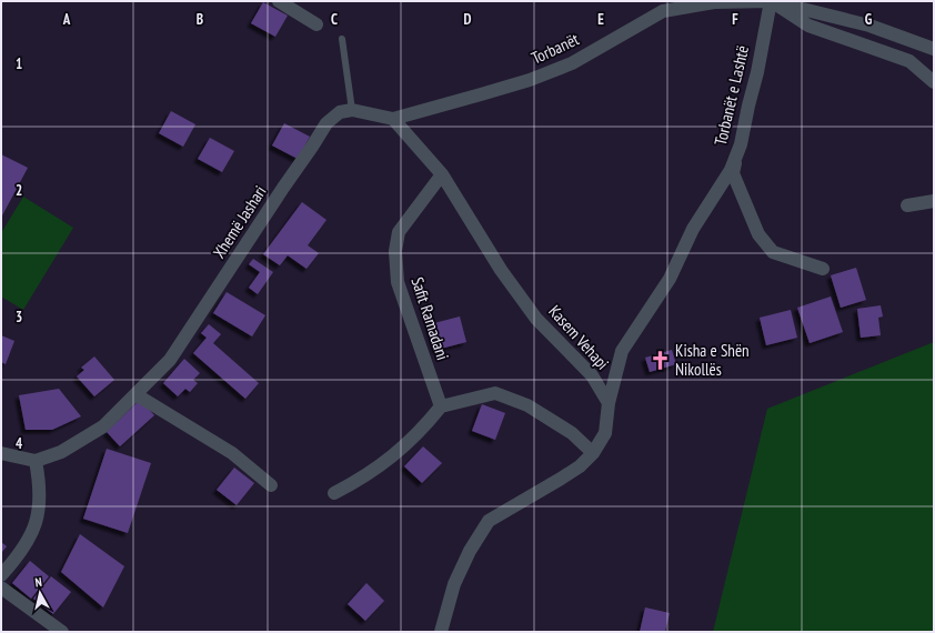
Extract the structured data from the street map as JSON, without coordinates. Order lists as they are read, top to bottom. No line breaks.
{"streets":{"street":["Torbanët","Torbanët e Lashtë","Xhemë Jashari","Safit Ramadani","Kasem Vehapi"]},"crossings":[["Torbanët","Torbanët e Lashtë"],["Torbanët","Kasem Vehapi"],["Torbanët e Lashtë","Kasem Vehapi"],["Safit Ramadani","Kasem Vehapi"]],"places":{"church":["Kisha e Shën Nikollës"]},"north":"top","grid":{"columns":["A","B","C","D","E","F","G"],"rows":["1","2","3","4"]}}
